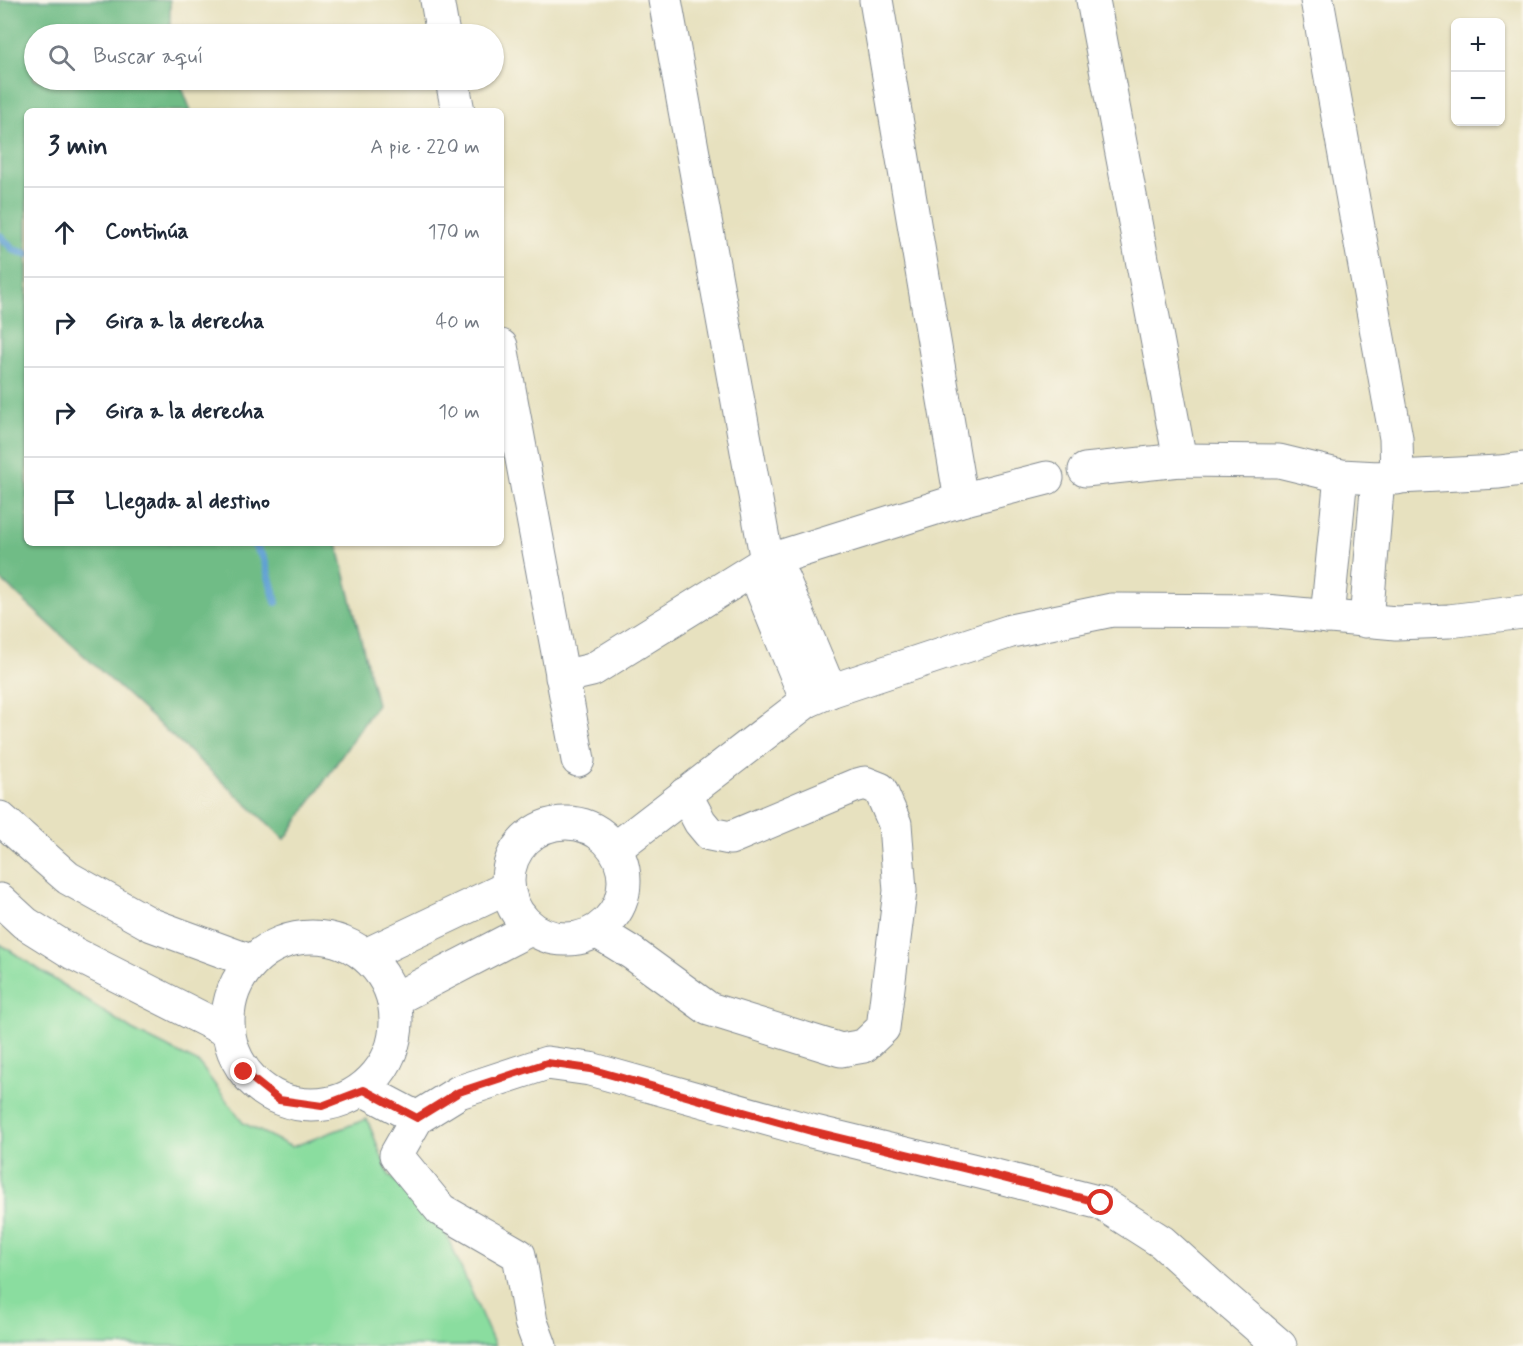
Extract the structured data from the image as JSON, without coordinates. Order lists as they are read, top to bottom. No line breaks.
{"page":{"map_buttons":["+","−"],"search":"Buscar aquí","heading":["3 min","A pie · 220 m"],"list":[["Continúa","170 m"],["Gira a la derecha","40 m"],["Gira a la derecha","10 m"],"Llegada al destino"]}}
